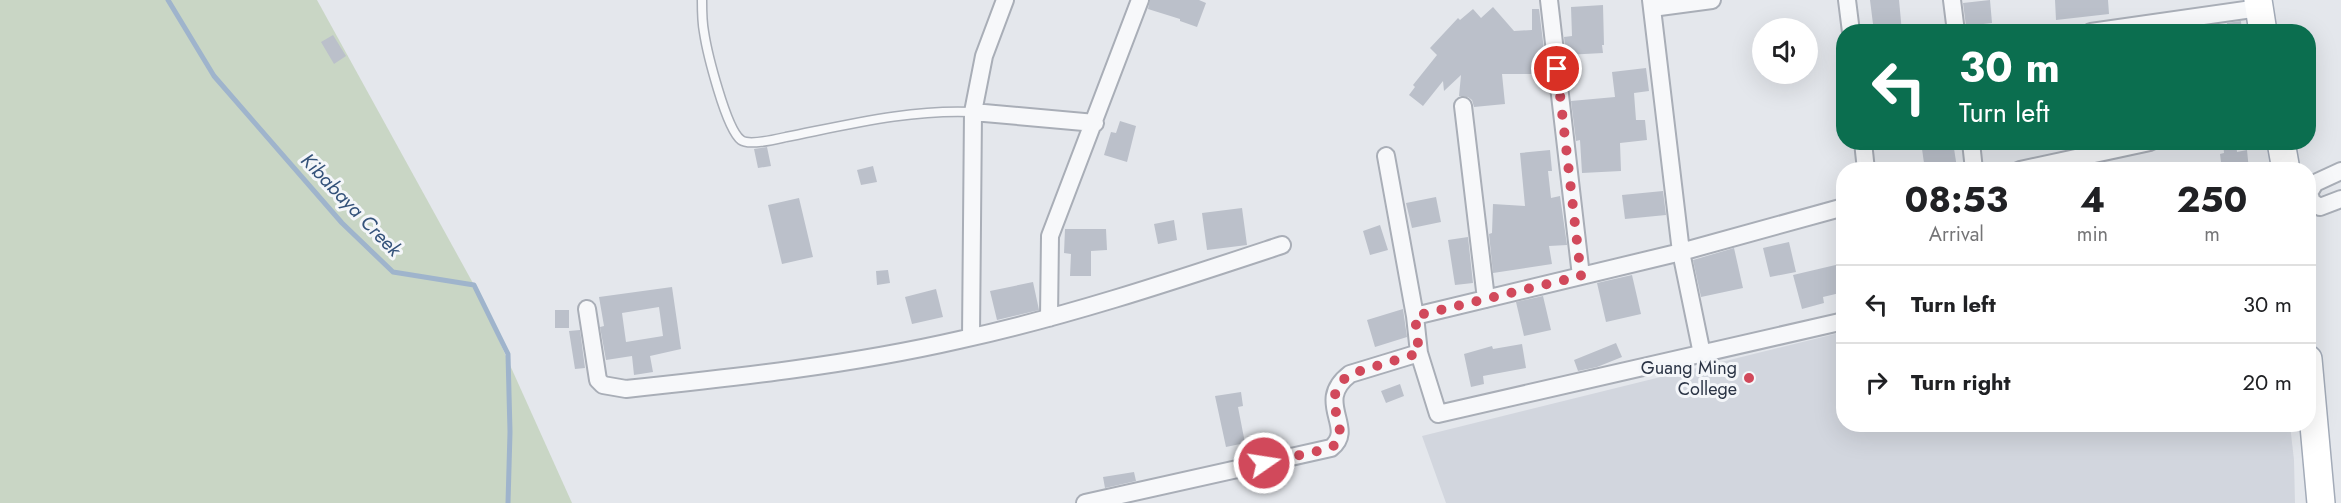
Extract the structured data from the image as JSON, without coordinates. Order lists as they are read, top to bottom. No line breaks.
{"water":["Kibabaya Creek"],"places":["Guang Ming College"],"page":{"turn":["30 m","Turn left"],"eta":["08:53","Arrival","4","min","250","m"],"list":[{"name":"Turn left","value":"30 m"},{"name":"Turn right","value":"20 m"}]}}
